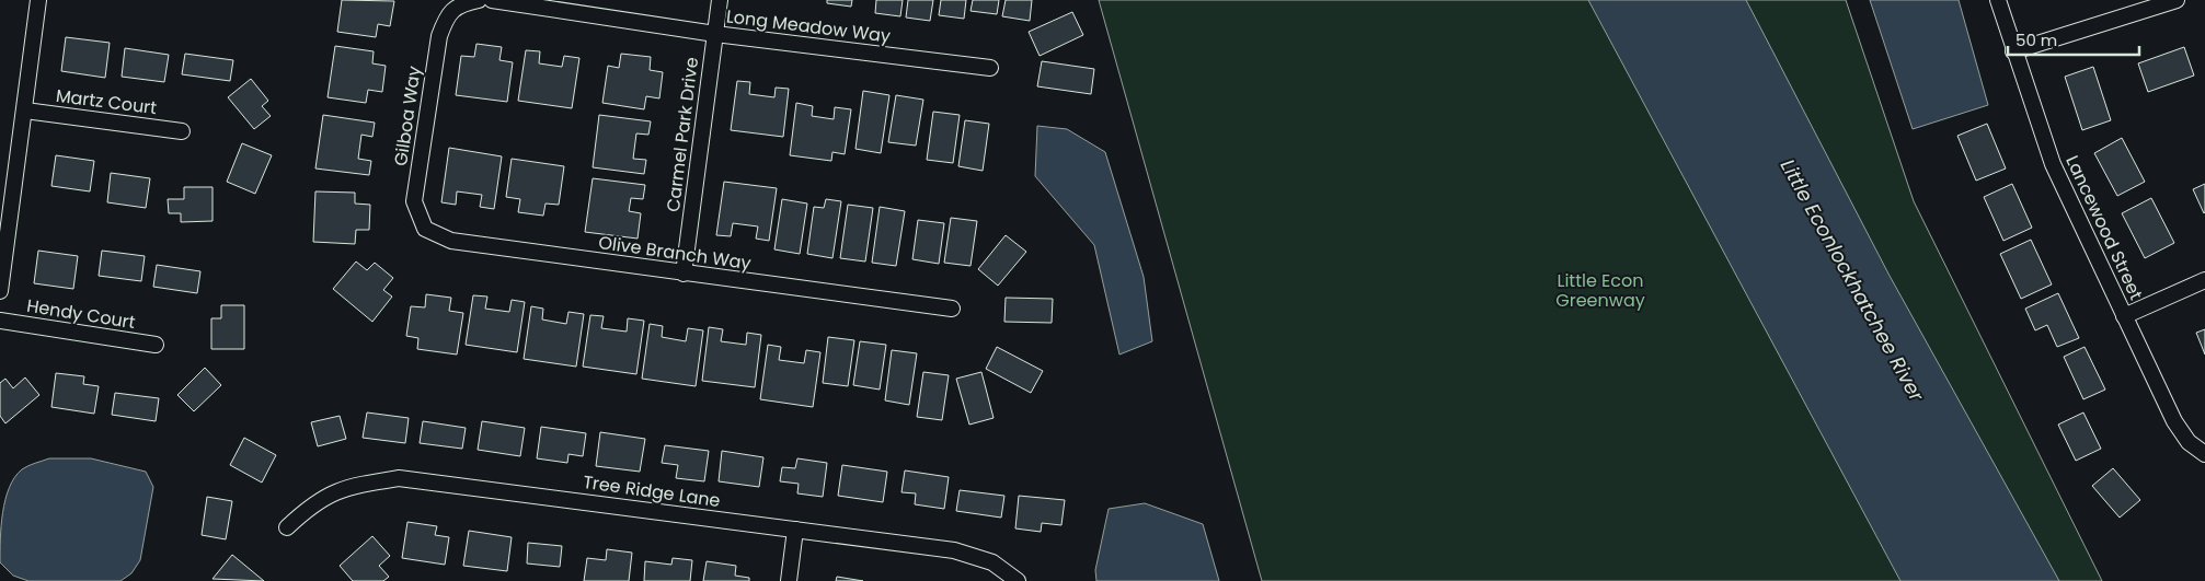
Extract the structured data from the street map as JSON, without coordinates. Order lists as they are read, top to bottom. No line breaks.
{"streets":{"street":["Long Meadow Way","Martz Court","Gilboa Way","Carmel Park Drive","Lancewood Street","Olive Branch Way","Hendy Court","Tree Ridge Lane"]},"crossings":[["Long Meadow Way","Carmel Park Drive"],["Gilboa Way","Olive Branch Way"],["Carmel Park Drive","Olive Branch Way"]],"water":["Little Econlockhatchee River"],"parks":["Little Econ Greenway"],"scale_bar":"50 m"}
